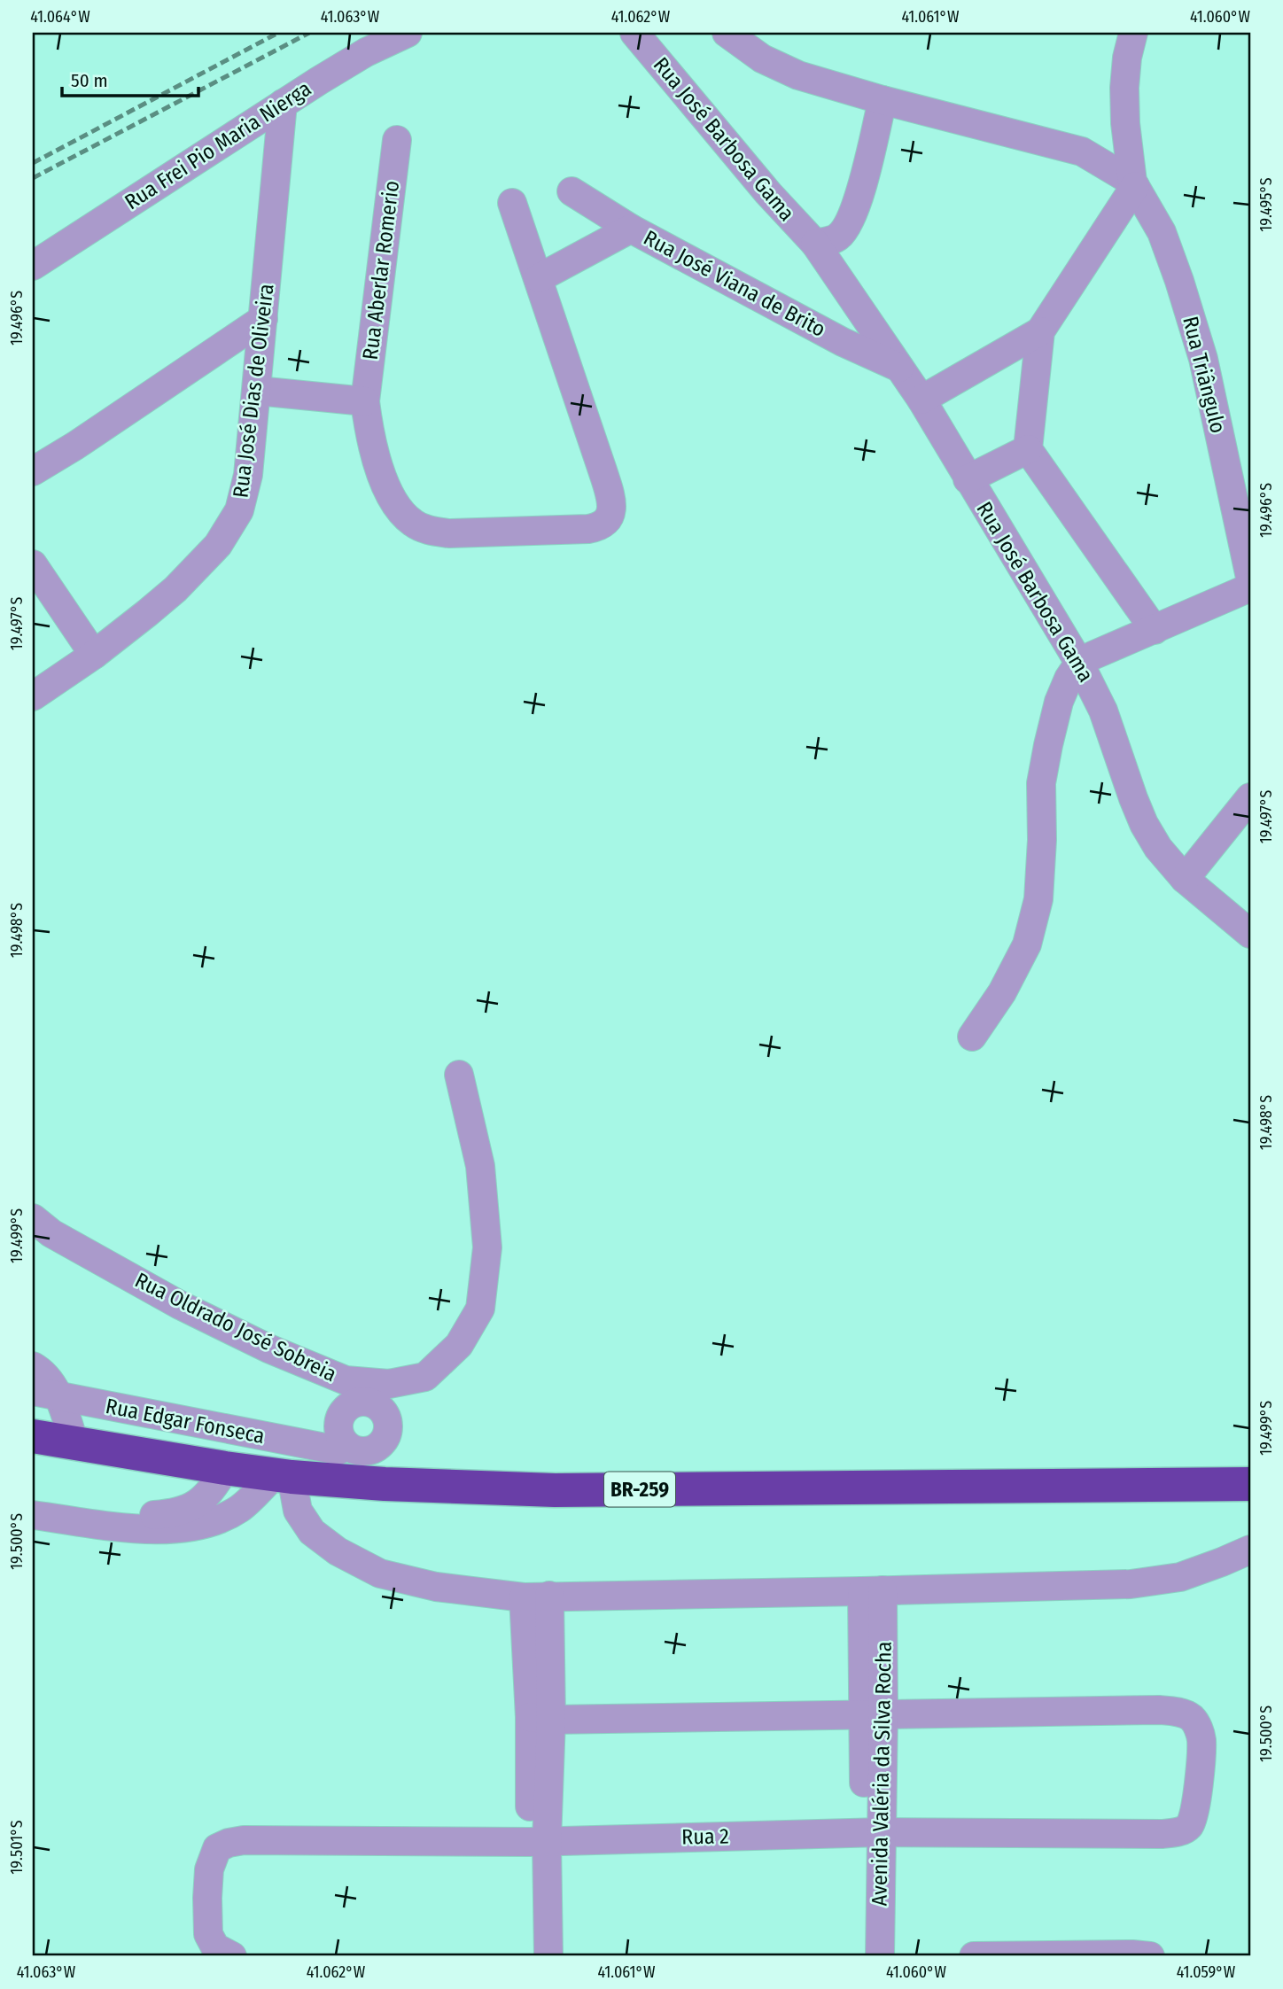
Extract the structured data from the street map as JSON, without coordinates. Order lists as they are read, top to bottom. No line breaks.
{"streets":{"highway":["BR-259"],"street":["Rua José Barbosa Gama","Rua Frei Pio Maria Nierga","Rua Aberlar Romerio","Rua José Viana de Brito","Rua Triângulo","Rua José Dias de Oliveira","Rua Oldrado José Sobreia","Rua Edgar Fonseca","Avenida Valéria da Silva Rocha","Rua 2"]},"crossings":[["Rua José Barbosa Gama","Rua José Viana de Brito"],["Rua Frei Pio Maria Nierga","Rua José Dias de Oliveira"],["Rua Aberlar Romerio","Rua José Viana de Brito"],["Rua Edgar Fonseca","BR-259"],["Avenida Valéria da Silva Rocha","Rua 2"]],"scale_bar":"50 m","coordinates":["41.064°W","41.063°W","41.062°W","41.061°W","41.060°W","19.495°S","19.496°S","19.497°S","19.498°S","19.499°S","19.500°S","19.501°S","41.059°W"]}
